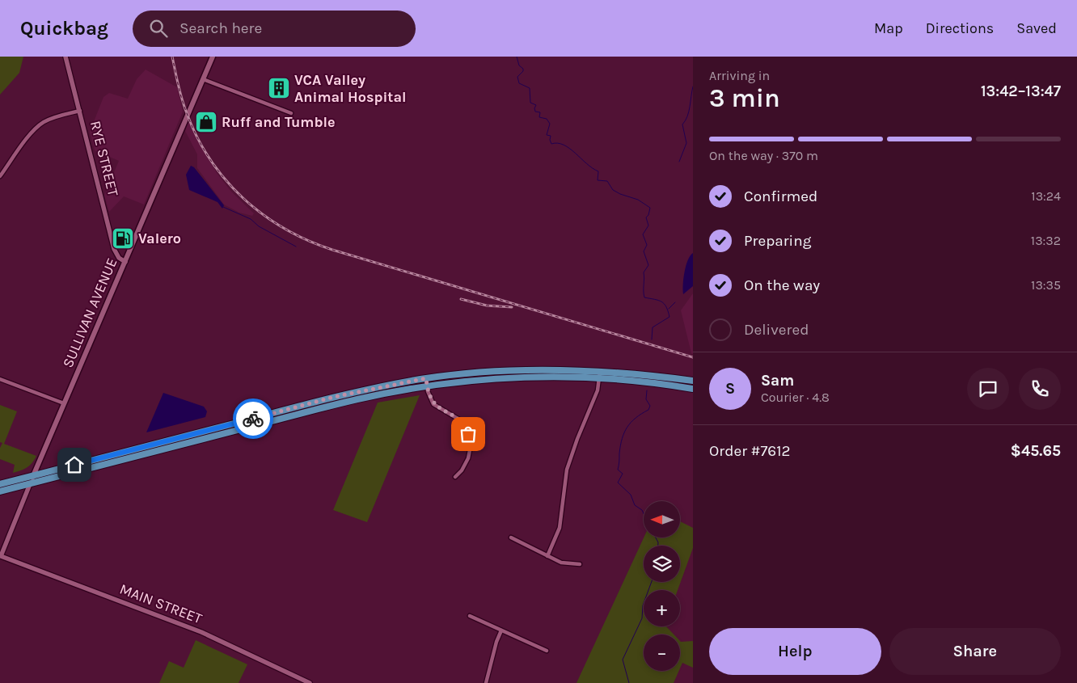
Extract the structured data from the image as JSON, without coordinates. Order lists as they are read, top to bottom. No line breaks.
{"streets":{"main road":["SULLIVAN AVENUE"],"street":["RYE STREET","MAIN STREET"]},"crossings":[["RYE STREET","SULLIVAN AVENUE"],["SULLIVAN AVENUE","MAIN STREET"]],"places":{"building":["VCA Valley Animal Hospital"],"shop":["Ruff and Tumble"],"fuel station":["Valero"]},"north":"left","page":{"header":"Quickbag","search":"Search here","nav":["Map","Directions","Saved"],"heading":["3 min","Arriving in","13:42–13:47"],"panel":["Sam","Courier · 4.8","Order #7612","$45.65"],"bar":"On the way · 370 m","list":[["Confirmed","13:24"],["Preparing","13:32"],["On the way","13:35"],"Delivered"],"round":"S","map_buttons":["+","−"],"buttons":["Help","Share"]}}
